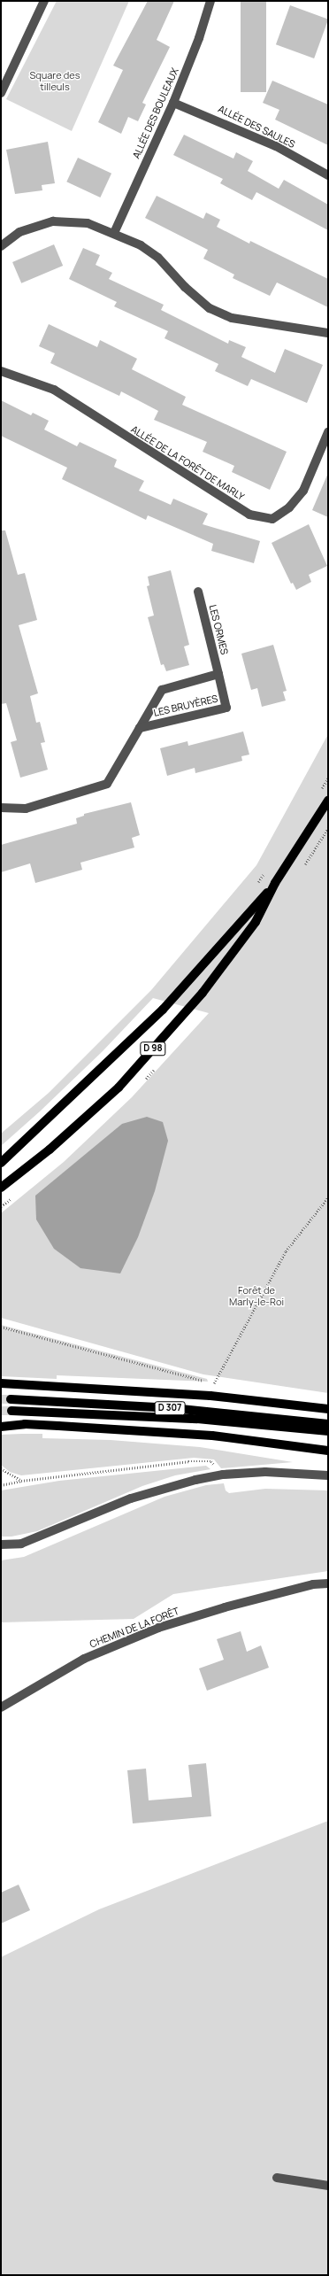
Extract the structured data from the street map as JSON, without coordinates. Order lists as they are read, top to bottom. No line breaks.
{"streets":{"main road":["D 98","D 307"],"street":["ALLÉE DES BOULEAUX","ALLÉE DES SAULES","ALLÉE DE LA FORÊT DE MARLY","LES ORMES","LES BRUYÈRES","CHEMIN DE LA FORÊT"]},"crossings":[["ALLÉE DES BOULEAUX","ALLÉE DES SAULES"],["LES ORMES","LES BRUYÈRES"]],"parks":["Square des tilleuls","Forêt de Marly-le-Roi"]}
